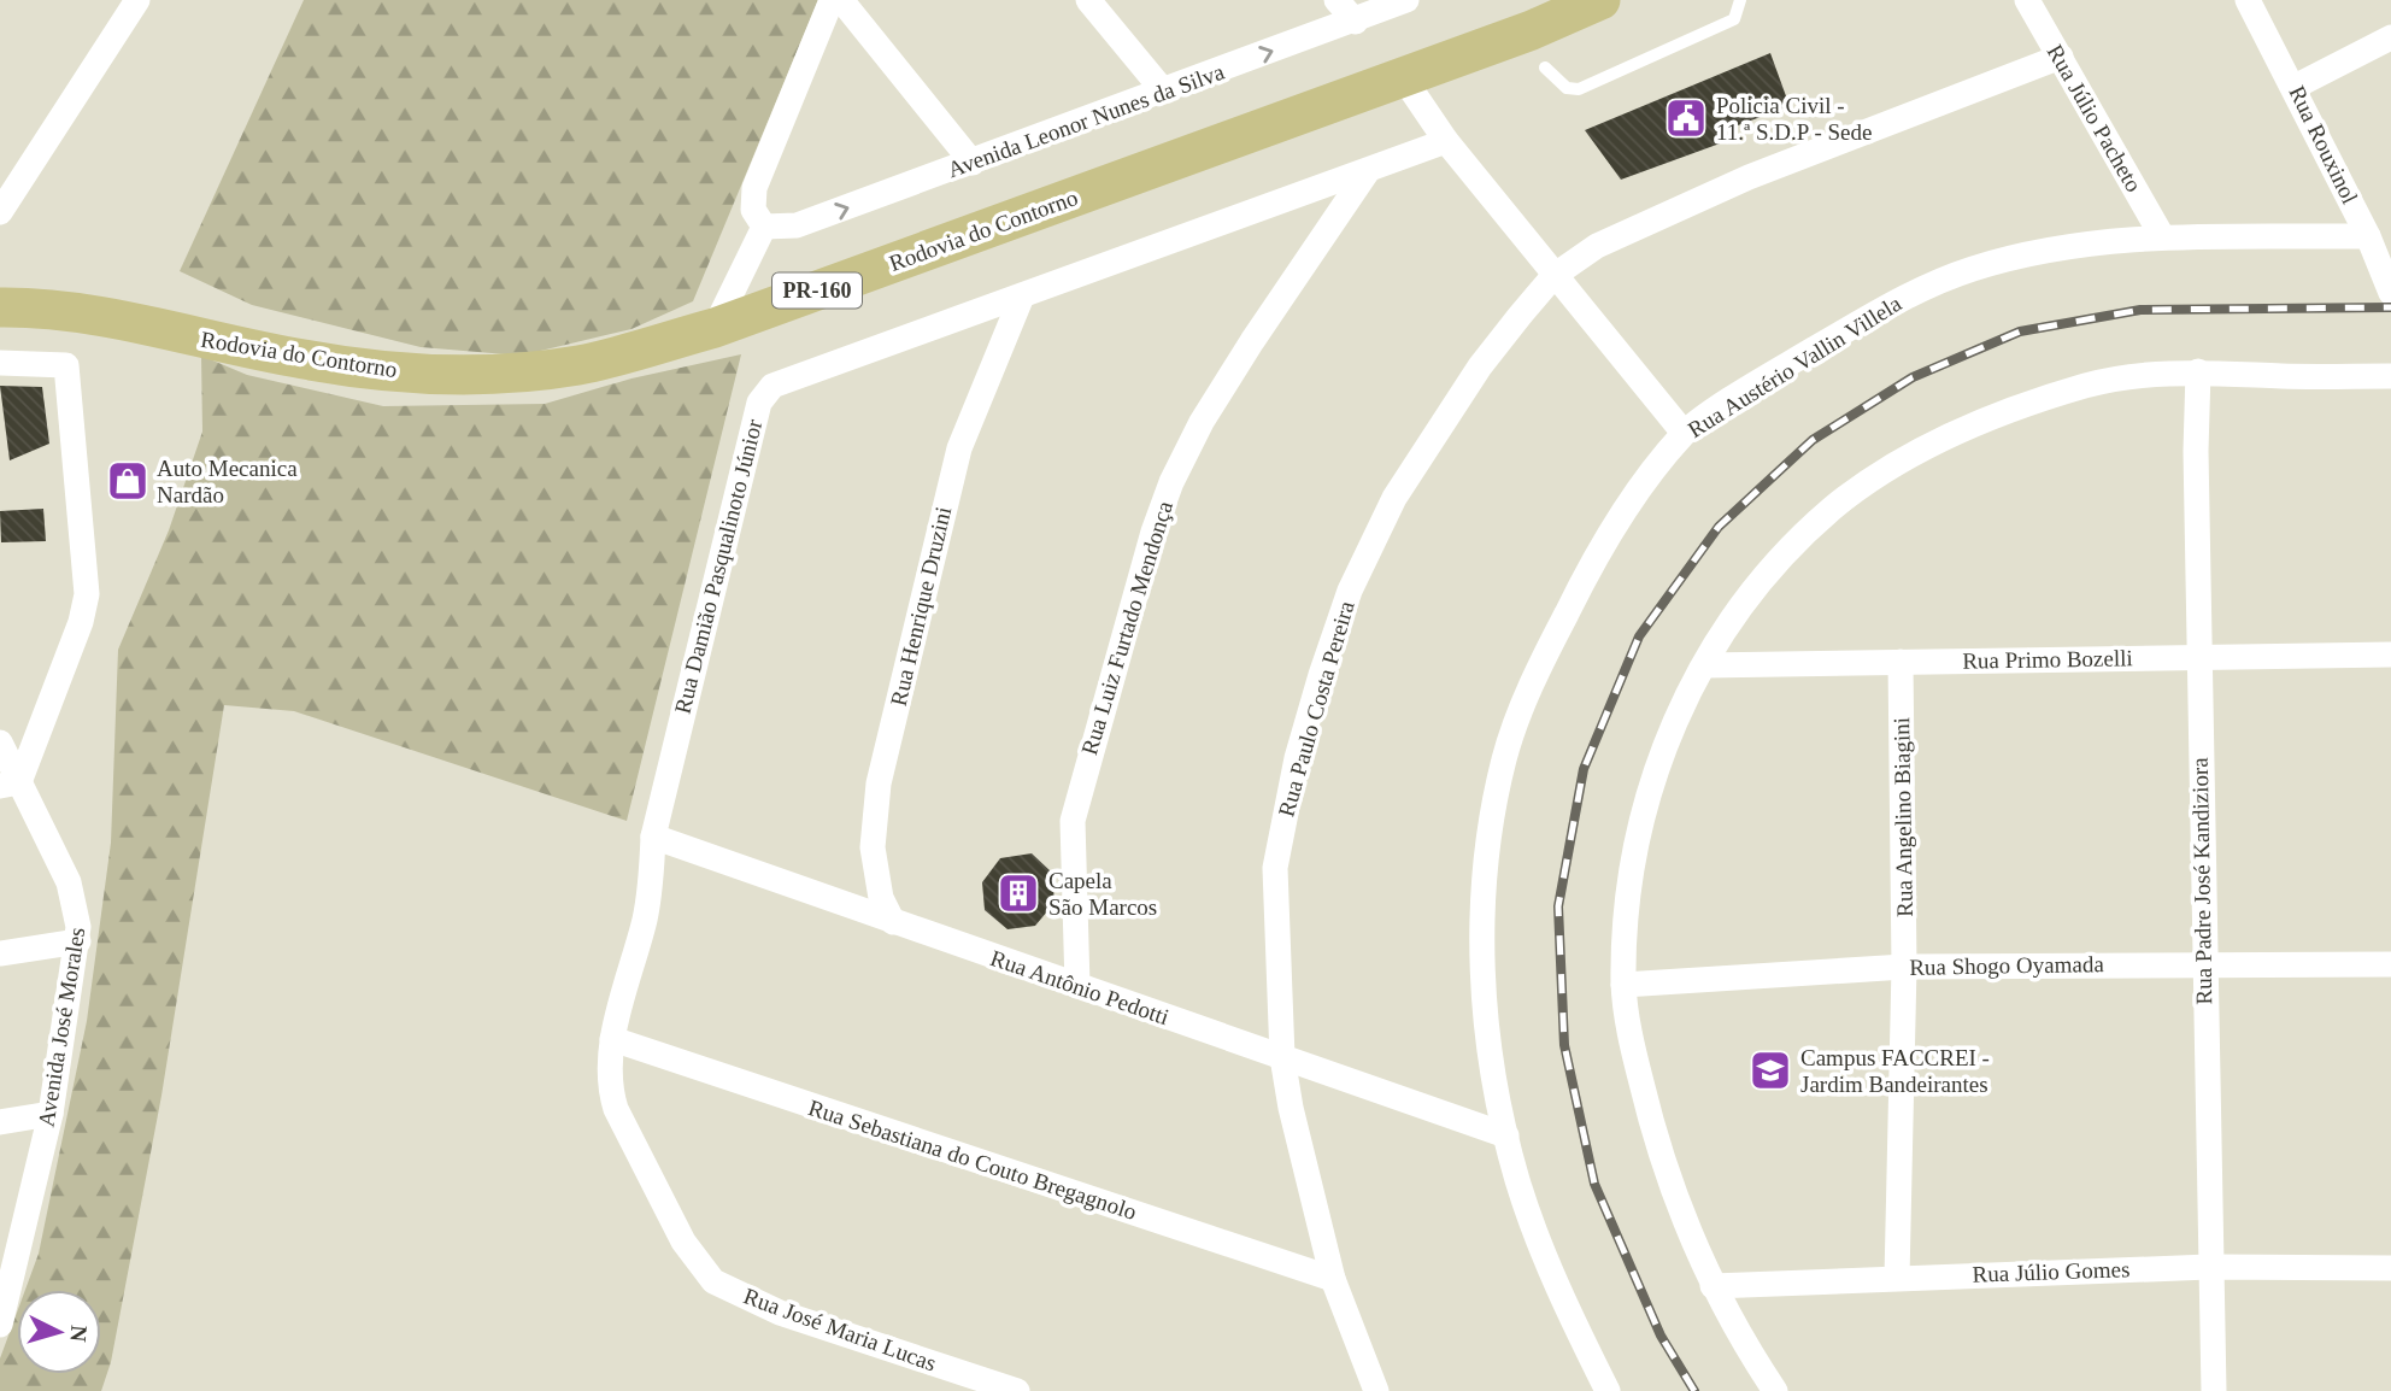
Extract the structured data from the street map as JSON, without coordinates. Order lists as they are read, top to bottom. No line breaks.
{"streets":{"main road":["Rodovia do Contorno","PR-160"],"street":["Rua Júlio Pacheto","Avenida Leonor Nunes da Silva","Rua Rouxinol","Rua Austério Vallin Villela","Rua Damião Pasqualinoto Júnior","Rua Henrique Druzini","Rua Luiz Furtado Mendonça","Rua Primo Bozelli","Rua Paulo Costa Pereira","Rua Angelino Biagini","Rua Padre José Kandiziora","Rua Shogo Oyamada","Rua Antônio Pedotti","Avenida José Morales","Rua Sebastiana do Couto Bregagnolo","Rua Júlio Gomes","Rua José Maria Lucas"]},"crossings":[["Rua Júlio Pacheto","Rua Austério Vallin Villela"],["Rua Júlio Pacheto","Rua Paulo Costa Pereira"],["Rua Rouxinol","Rua Austério Vallin Villela"],["Rua Austério Vallin Villela","Rua Antônio Pedotti"],["Rua Damião Pasqualinoto Júnior","Rua Henrique Druzini"],["Rua Damião Pasqualinoto Júnior","Rua Luiz Furtado Mendonça"],["Rua Damião Pasqualinoto Júnior","Rua Antônio Pedotti"],["Rua Damião Pasqualinoto Júnior","Rua Sebastiana do Couto Bregagnolo"],["Rua Damião Pasqualinoto Júnior","Rua José Maria Lucas"],["Rua Henrique Druzini","Rua Antônio Pedotti"],["Rua Luiz Furtado Mendonça","Rua Antônio Pedotti"],["Rua Primo Bozelli","Rua Angelino Biagini"],["Rua Primo Bozelli","Rua Padre José Kandiziora"],["Rua Paulo Costa Pereira","Rua Antônio Pedotti"],["Rua Paulo Costa Pereira","Rua Sebastiana do Couto Bregagnolo"],["Rua Angelino Biagini","Rua Shogo Oyamada"],["Rua Angelino Biagini","Rua Júlio Gomes"],["Rua Padre José Kandiziora","Rua Shogo Oyamada"],["Rua Padre José Kandiziora","Rua Júlio Gomes"]],"one_way":["Avenida Leonor Nunes da Silva"],"places":{"public building":["Policia Civil - 11.ª S.D.P - Sede"],"shop":["Auto Mecanica Nardão"],"building":["Capela São Marcos"],"school or university":["Campus FACCREI - Jardim Bandeirantes"]},"north":"right"}
